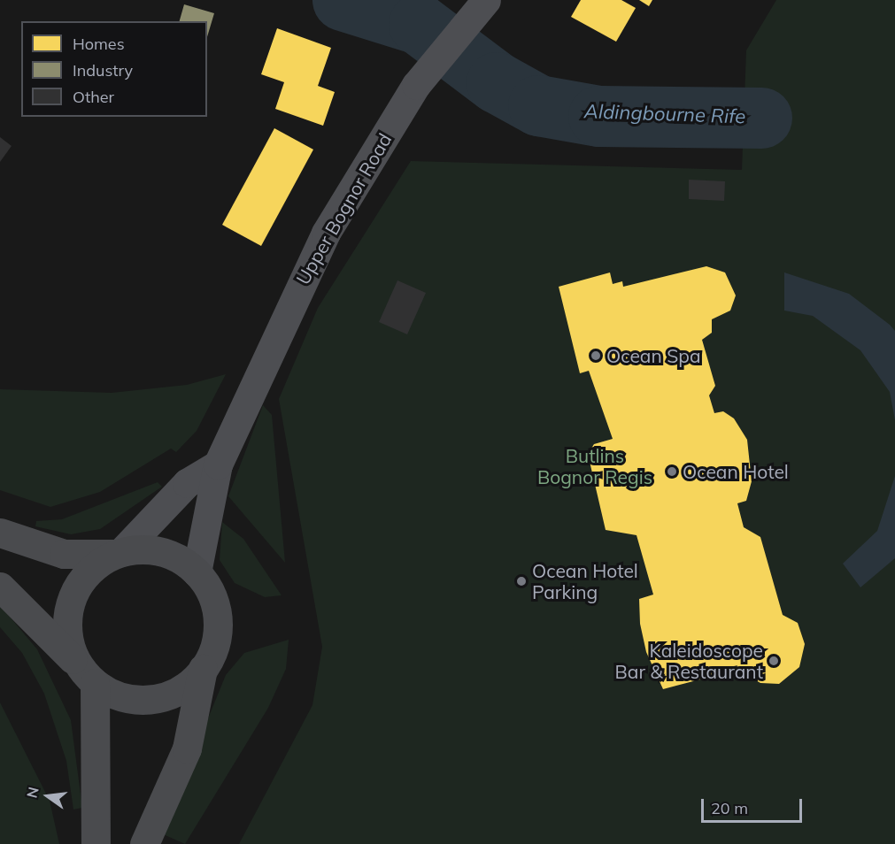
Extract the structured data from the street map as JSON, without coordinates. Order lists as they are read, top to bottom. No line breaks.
{"streets":{"street":["Upper Bognor Road"]},"water":["Aldingbourne Rife"],"parks":["Butlins Bognor Regis"],"places":["Ocean Spa","Ocean Hotel","Ocean Hotel Parking","Kaleidoscope Bar & Restaurant"],"legend":["Homes","Industry","Other"],"scale_bar":"20 m","north":"left"}
